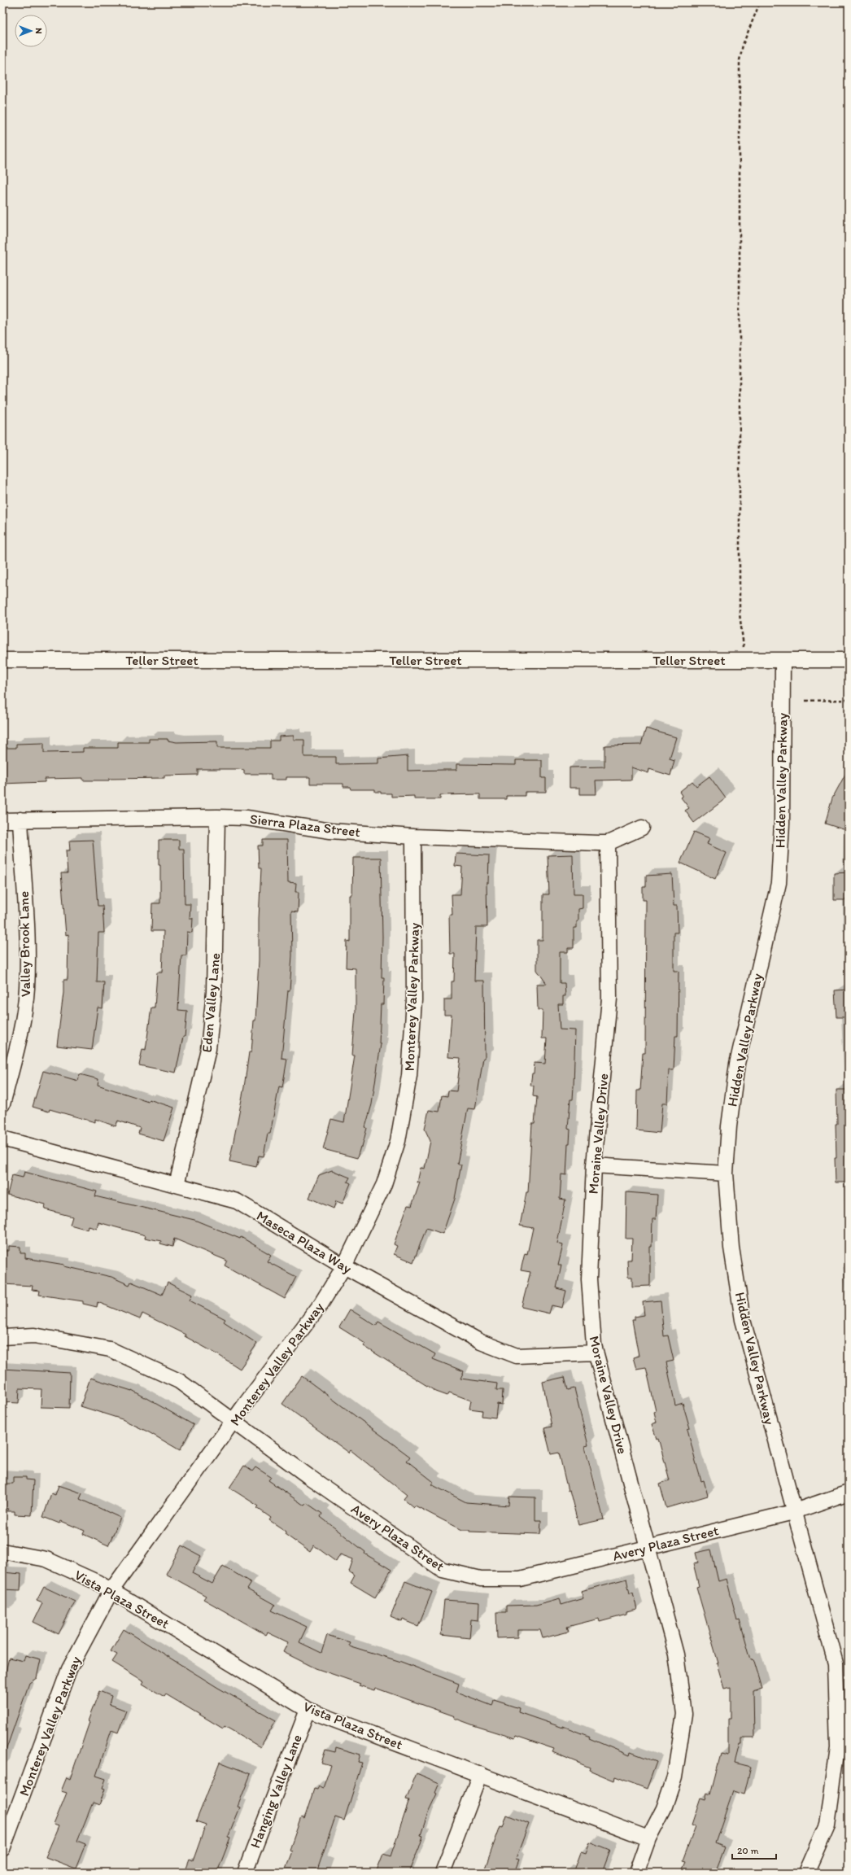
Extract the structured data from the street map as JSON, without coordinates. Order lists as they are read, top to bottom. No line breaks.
{"streets":{"street":["Teller Street","Hidden Valley Parkway","Sierra Plaza Street","Valley Brook Lane","Monterey Valley Parkway","Eden Valley Lane","Moraine Valley Drive","Maseca Plaza Way","Avery Plaza Street","Vista Plaza Street","Hanging Valley Lane"]},"crossings":[["Teller Street","Hidden Valley Parkway"],["Hidden Valley Parkway","Avery Plaza Street"],["Sierra Plaza Street","Valley Brook Lane"],["Sierra Plaza Street","Monterey Valley Parkway"],["Sierra Plaza Street","Eden Valley Lane"],["Sierra Plaza Street","Moraine Valley Drive"],["Monterey Valley Parkway","Maseca Plaza Way"],["Monterey Valley Parkway","Avery Plaza Street"],["Monterey Valley Parkway","Vista Plaza Street"],["Eden Valley Lane","Maseca Plaza Way"],["Moraine Valley Drive","Maseca Plaza Way"],["Moraine Valley Drive","Avery Plaza Street"],["Moraine Valley Drive","Vista Plaza Street"],["Vista Plaza Street","Hanging Valley Lane"]],"scale_bar":"20 m","north":"right"}
